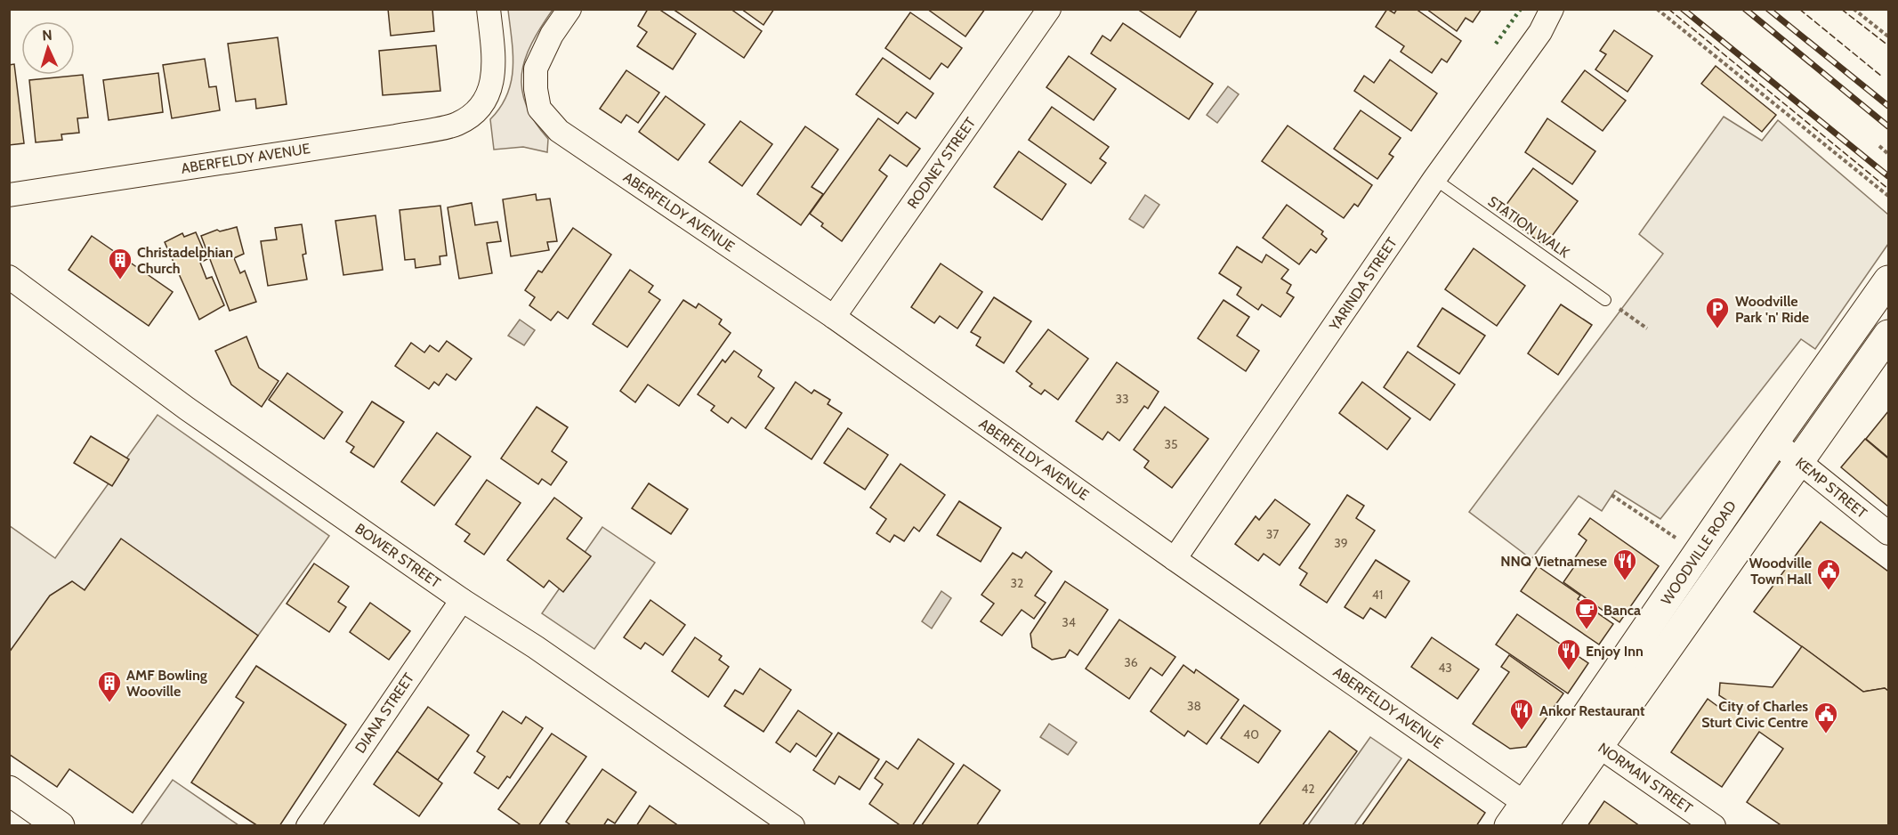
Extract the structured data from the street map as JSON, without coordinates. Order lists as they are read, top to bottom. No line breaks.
{"streets":{"main road":["WOODVILLE ROAD"],"street":["ABERFELDY AVENUE","RODNEY STREET","YARINDA STREET","KEMP STREET","BOWER STREET","DIANA STREET","NORMAN STREET"],"lane":["STATION WALK"]},"crossings":[["ABERFELDY AVENUE","RODNEY STREET"],["ABERFELDY AVENUE","YARINDA STREET"],["ABERFELDY AVENUE","WOODVILLE ROAD"],["STATION WALK","YARINDA STREET"],["KEMP STREET","WOODVILLE ROAD"],["WOODVILLE ROAD","NORMAN STREET"],["BOWER STREET","DIANA STREET"]],"places":{"building":["Christadelphian Church","AMF Bowling Wooville"],"parking":["Woodville Park 'n' Ride"],"restaurant":["NNQ Vietnamese","Enjoy Inn","Ankor Restaurant"],"public building":["Woodville Town Hall","City of Charles Sturt Civic Centre"],"cafe":["Banca"]},"house_numbers":["33","35","37","39","32","41","34","36","43","38","40","42"],"north":"top"}
